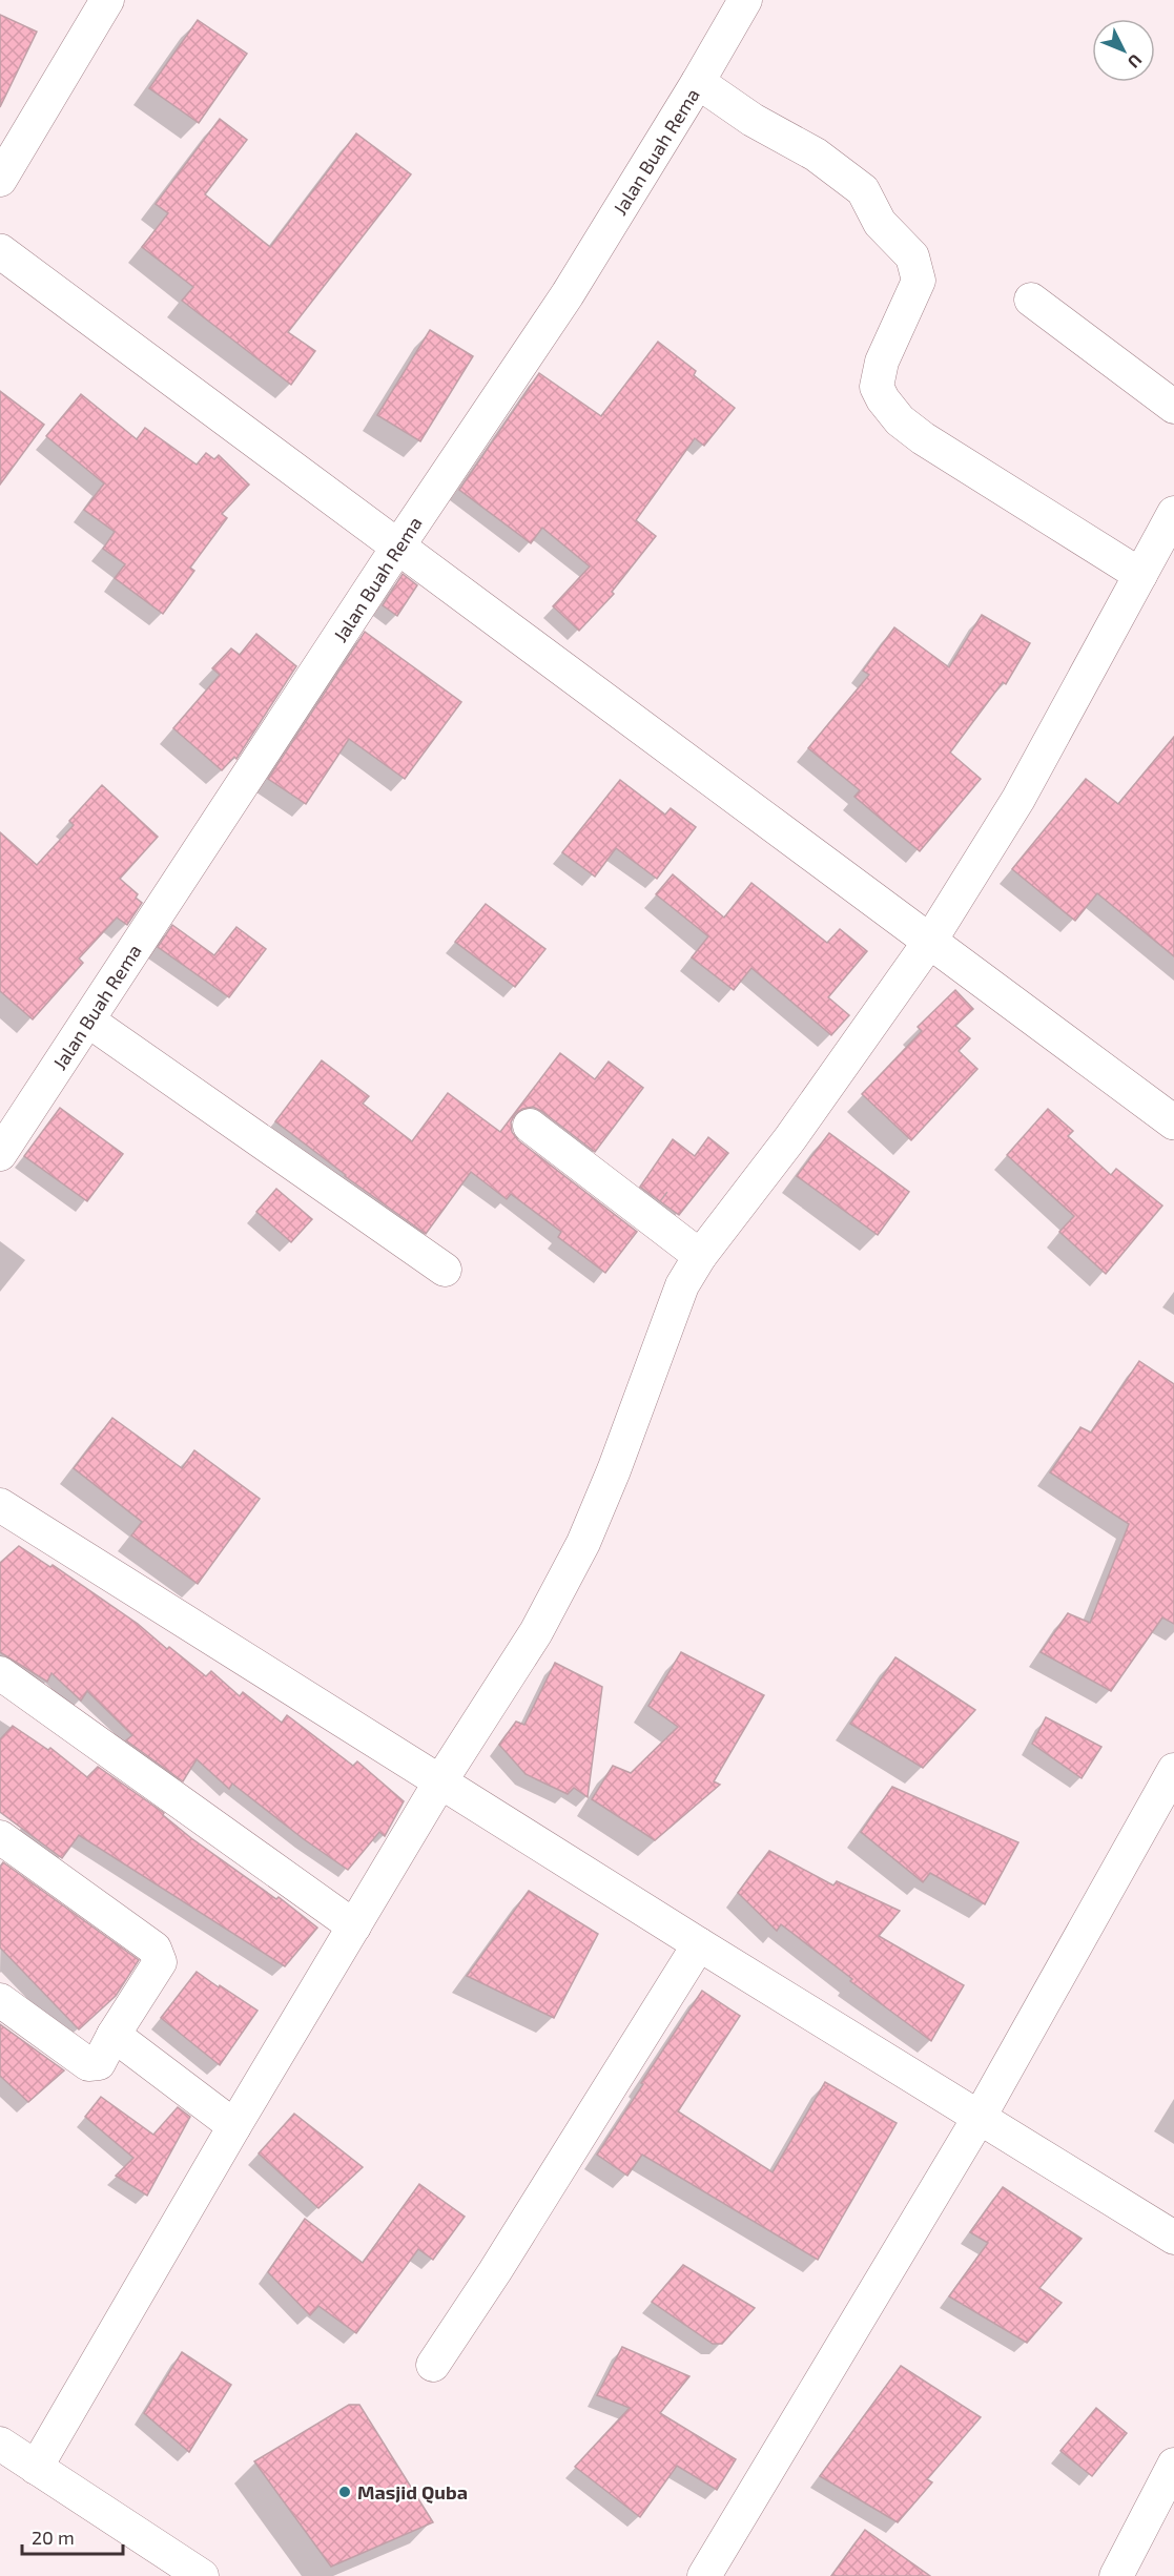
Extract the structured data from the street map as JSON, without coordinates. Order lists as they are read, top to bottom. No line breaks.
{"streets":{"street":["Jalan Buah Rema"]},"places":["Masjid Quba"],"scale_bar":"20 m","north":"bottom right"}
